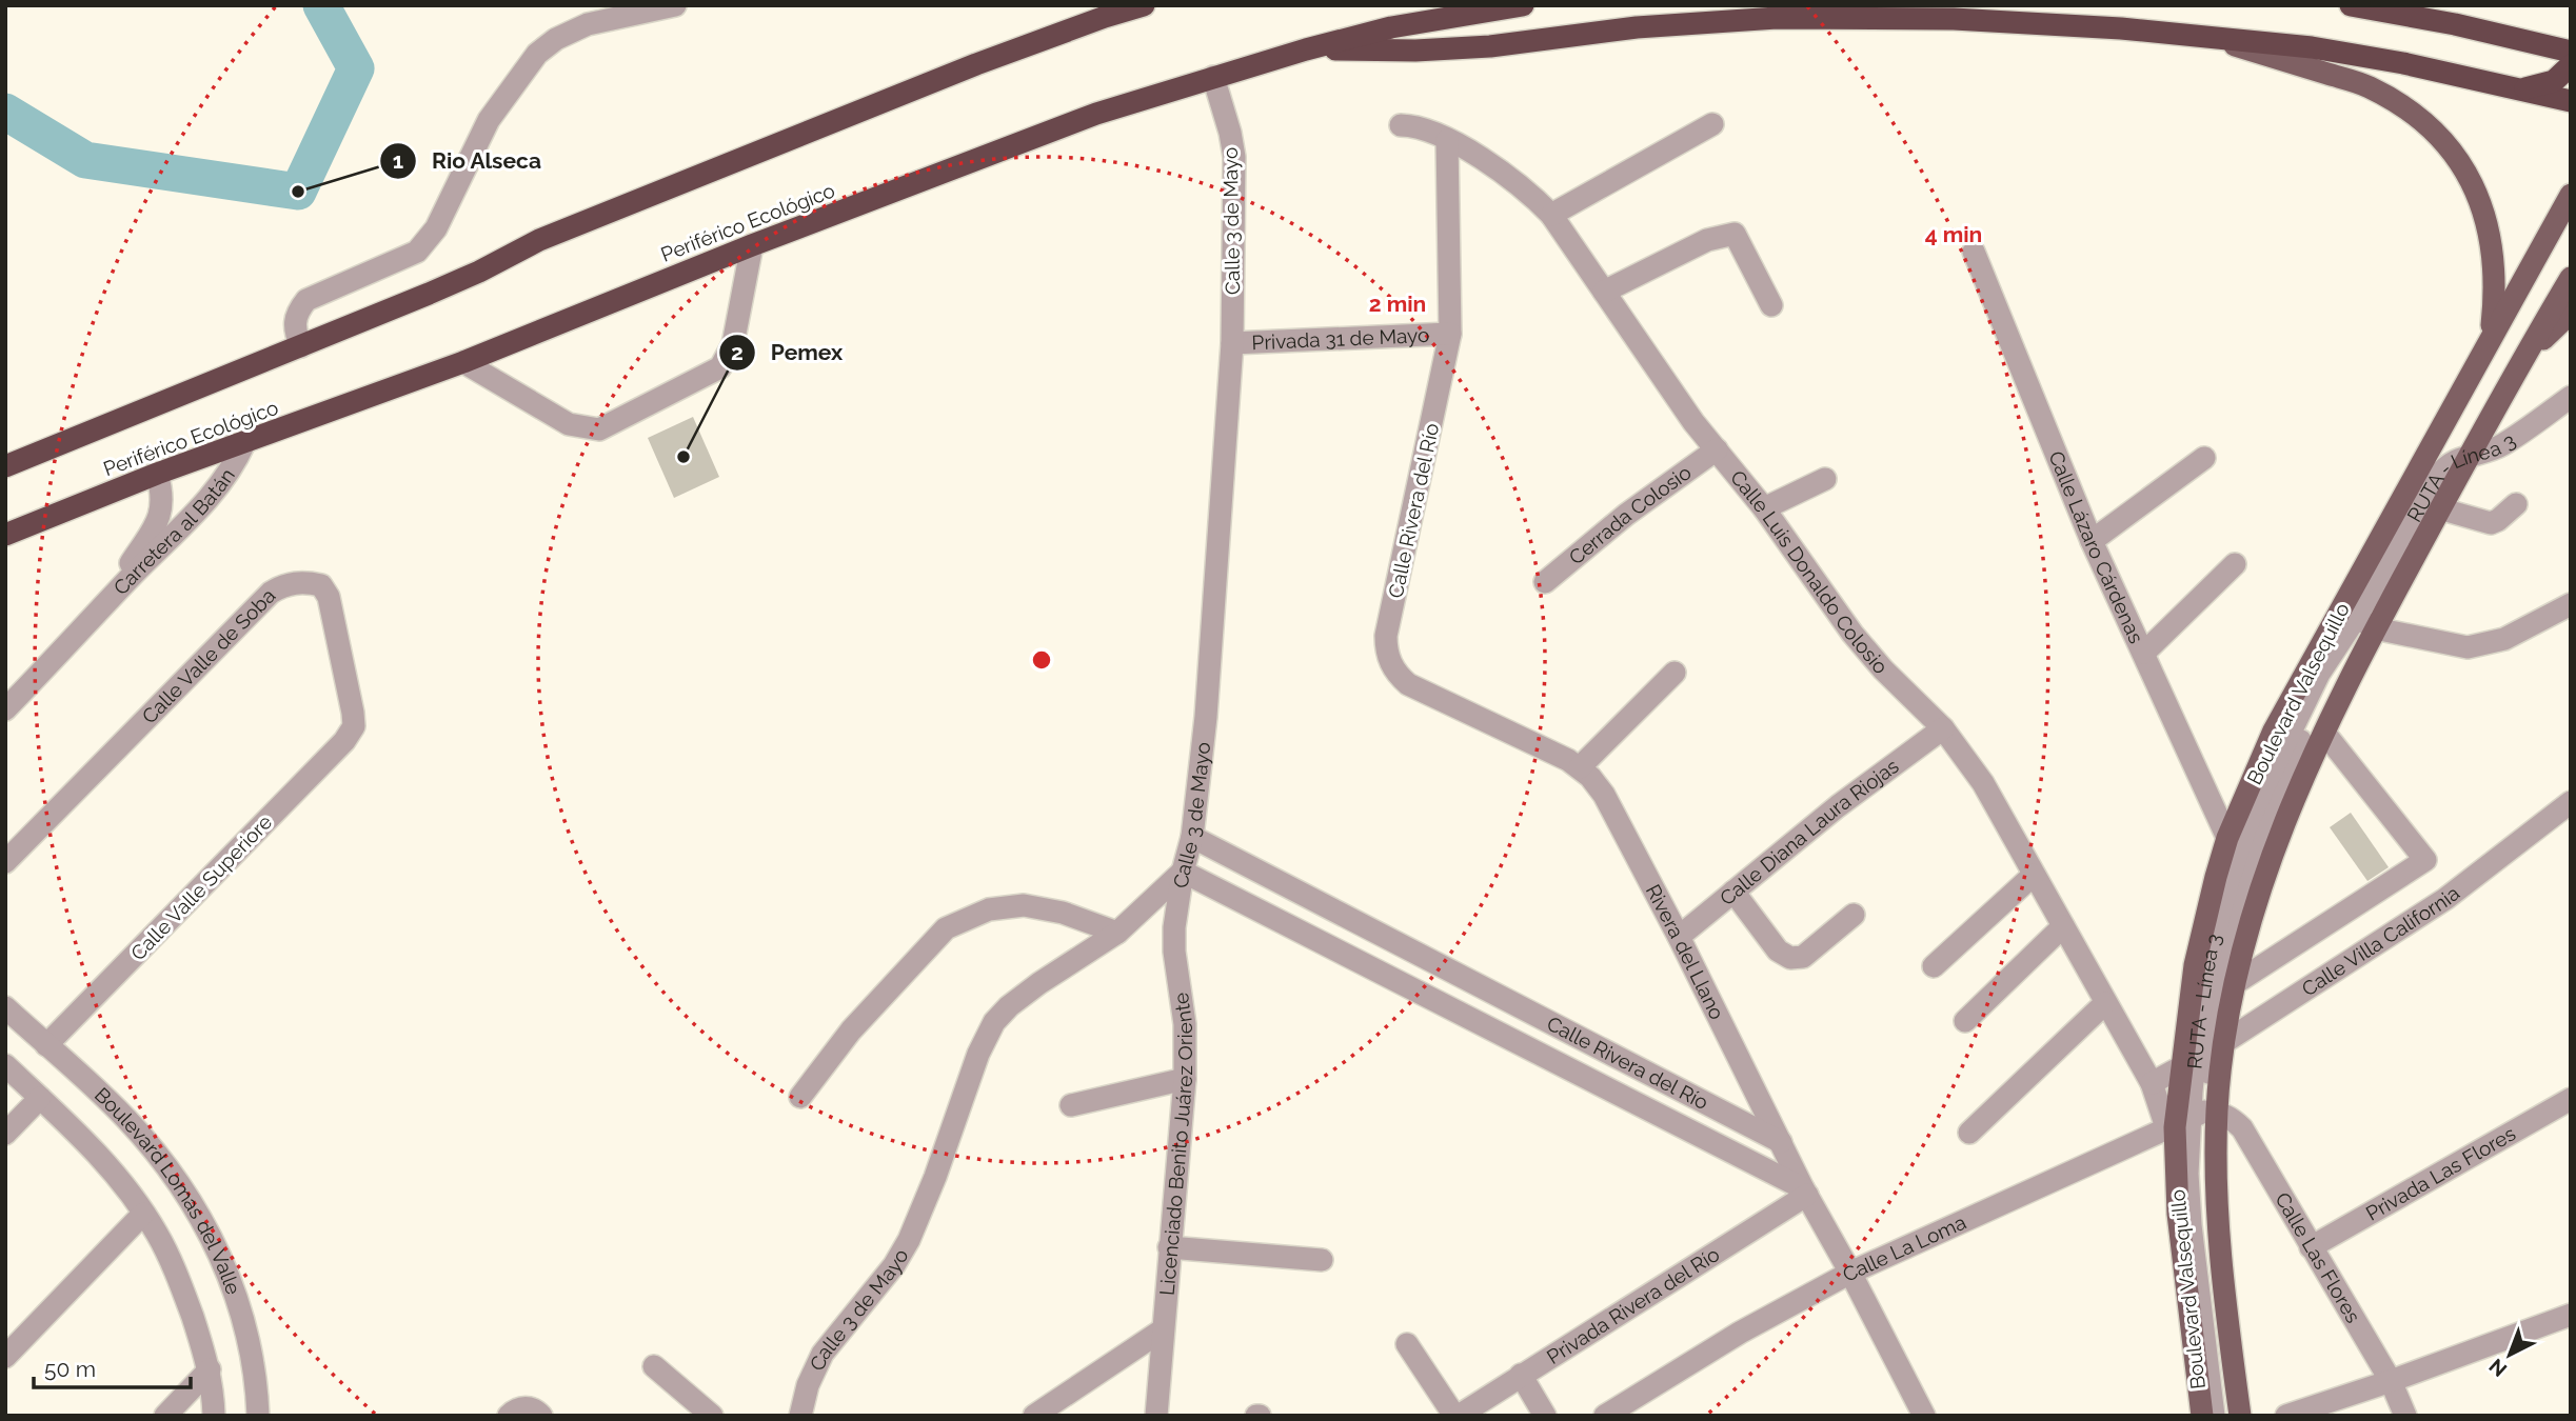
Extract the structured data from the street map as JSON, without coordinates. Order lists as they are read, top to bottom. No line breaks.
{"streets":{"highway":["Periférico Ecológico"],"main road":["Boulevard Valsequillo"],"street":["Calle 3 de Mayo","Privada 31 de Mayo","RUTA - Línea 3","Calle Rivera del Río","Cerrada Colosio","Carretera al Batán","Calle Lázaro Cárdenas","Calle Luis Donaldo Colosio","Calle Valle de Soba","Calle Diana Laura Riojas","Calle Valle Superiore","Calle Villa California","Rivera del Llano","Licenciado Benito Juárez Oriente","Privada Las Flores","Boulevard Lomas del Valle","Calle La Loma","Calle Las Flores","Privada Rivera del Río"]},"crossings":[["Calle 3 de Mayo","Periférico Ecológico"],["Calle 3 de Mayo","Privada 31 de Mayo"],["Calle 3 de Mayo","Calle Rivera del Río"],["Calle 3 de Mayo","Licenciado Benito Juárez Oriente"],["Periférico Ecológico","Carretera al Batán"],["Privada 31 de Mayo","Calle Rivera del Río"],["RUTA - Línea 3","Boulevard Valsequillo"],["RUTA - Línea 3","Calle Villa California"],["Calle Rivera del Río","Calle Luis Donaldo Colosio"],["Calle Rivera del Río","Rivera del Llano"],["Calle Rivera del Río","Licenciado Benito Juárez Oriente"],["Calle Rivera del Río","Privada Rivera del Río"],["Cerrada Colosio","Calle Luis Donaldo Colosio"],["Calle Lázaro Cárdenas","Boulevard Valsequillo"],["Calle Luis Donaldo Colosio","Boulevard Valsequillo"],["Calle Luis Donaldo Colosio","Calle Diana Laura Riojas"],["Calle Luis Donaldo Colosio","Calle La Loma"],["Calle Luis Donaldo Colosio","Calle Las Flores"],["Calle Valle de Soba","Calle Valle Superiore"],["Boulevard Valsequillo","Calle Villa California"],["Boulevard Valsequillo","Calle La Loma"],["Boulevard Valsequillo","Calle Las Flores"],["Calle Diana Laura Riojas","Rivera del Llano"],["Calle Valle Superiore","Boulevard Lomas del Valle"],["Privada Las Flores","Calle Las Flores"],["Calle La Loma","Calle Las Flores"]],"places":["Rio Alseca","Pemex"],"scale_bar":"50 m","north":"bottom left","rings":["4 min","2 min"]}
